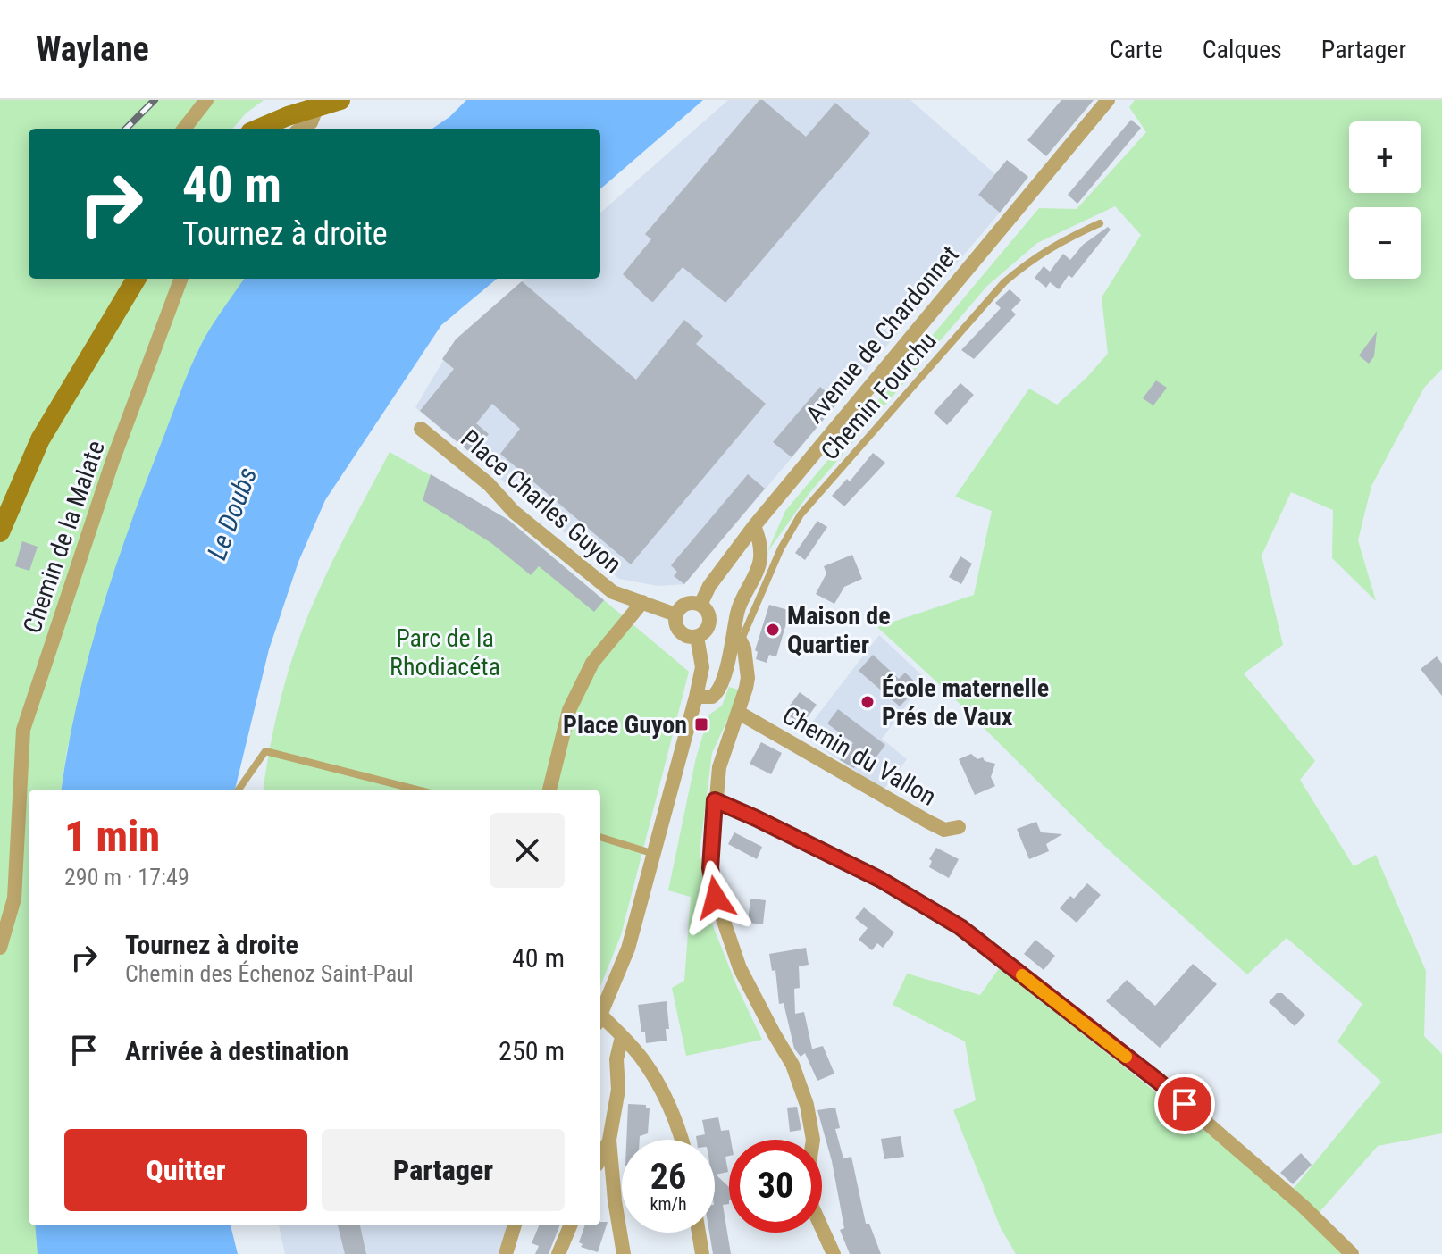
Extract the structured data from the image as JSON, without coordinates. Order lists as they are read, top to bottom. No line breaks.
{"streets":{"street":["Avenue de Chardonnet","Place Charles Guyon","Chemin de la Malate","Chemin du Vallon"],"lane":["Chemin Fourchu"]},"crossings":[["Avenue de Chardonnet","Place Charles Guyon"]],"water":["Le Doubs"],"parks":["Parc de la Rhodiacéta"],"places":{"other":["Maison de Quartier","École maternelle Prés de Vaux"],"transit":["Place Guyon"]},"page":{"header":"Waylane","nav":["Carte","Calques","Partager"],"map_buttons":["+","−"],"turn":["40 m","Tournez à droite"],"heading":["1 min","290 m · 17:49"],"list":[{"name":"Tournez à droite","note":"Chemin des Échenoz Saint-Paul","value":"40 m"},{"name":"Arrivée à destination","value":"250 m"}],"buttons":["Quitter","Partager"],"speed":"26 km/h","limit":"30"}}
